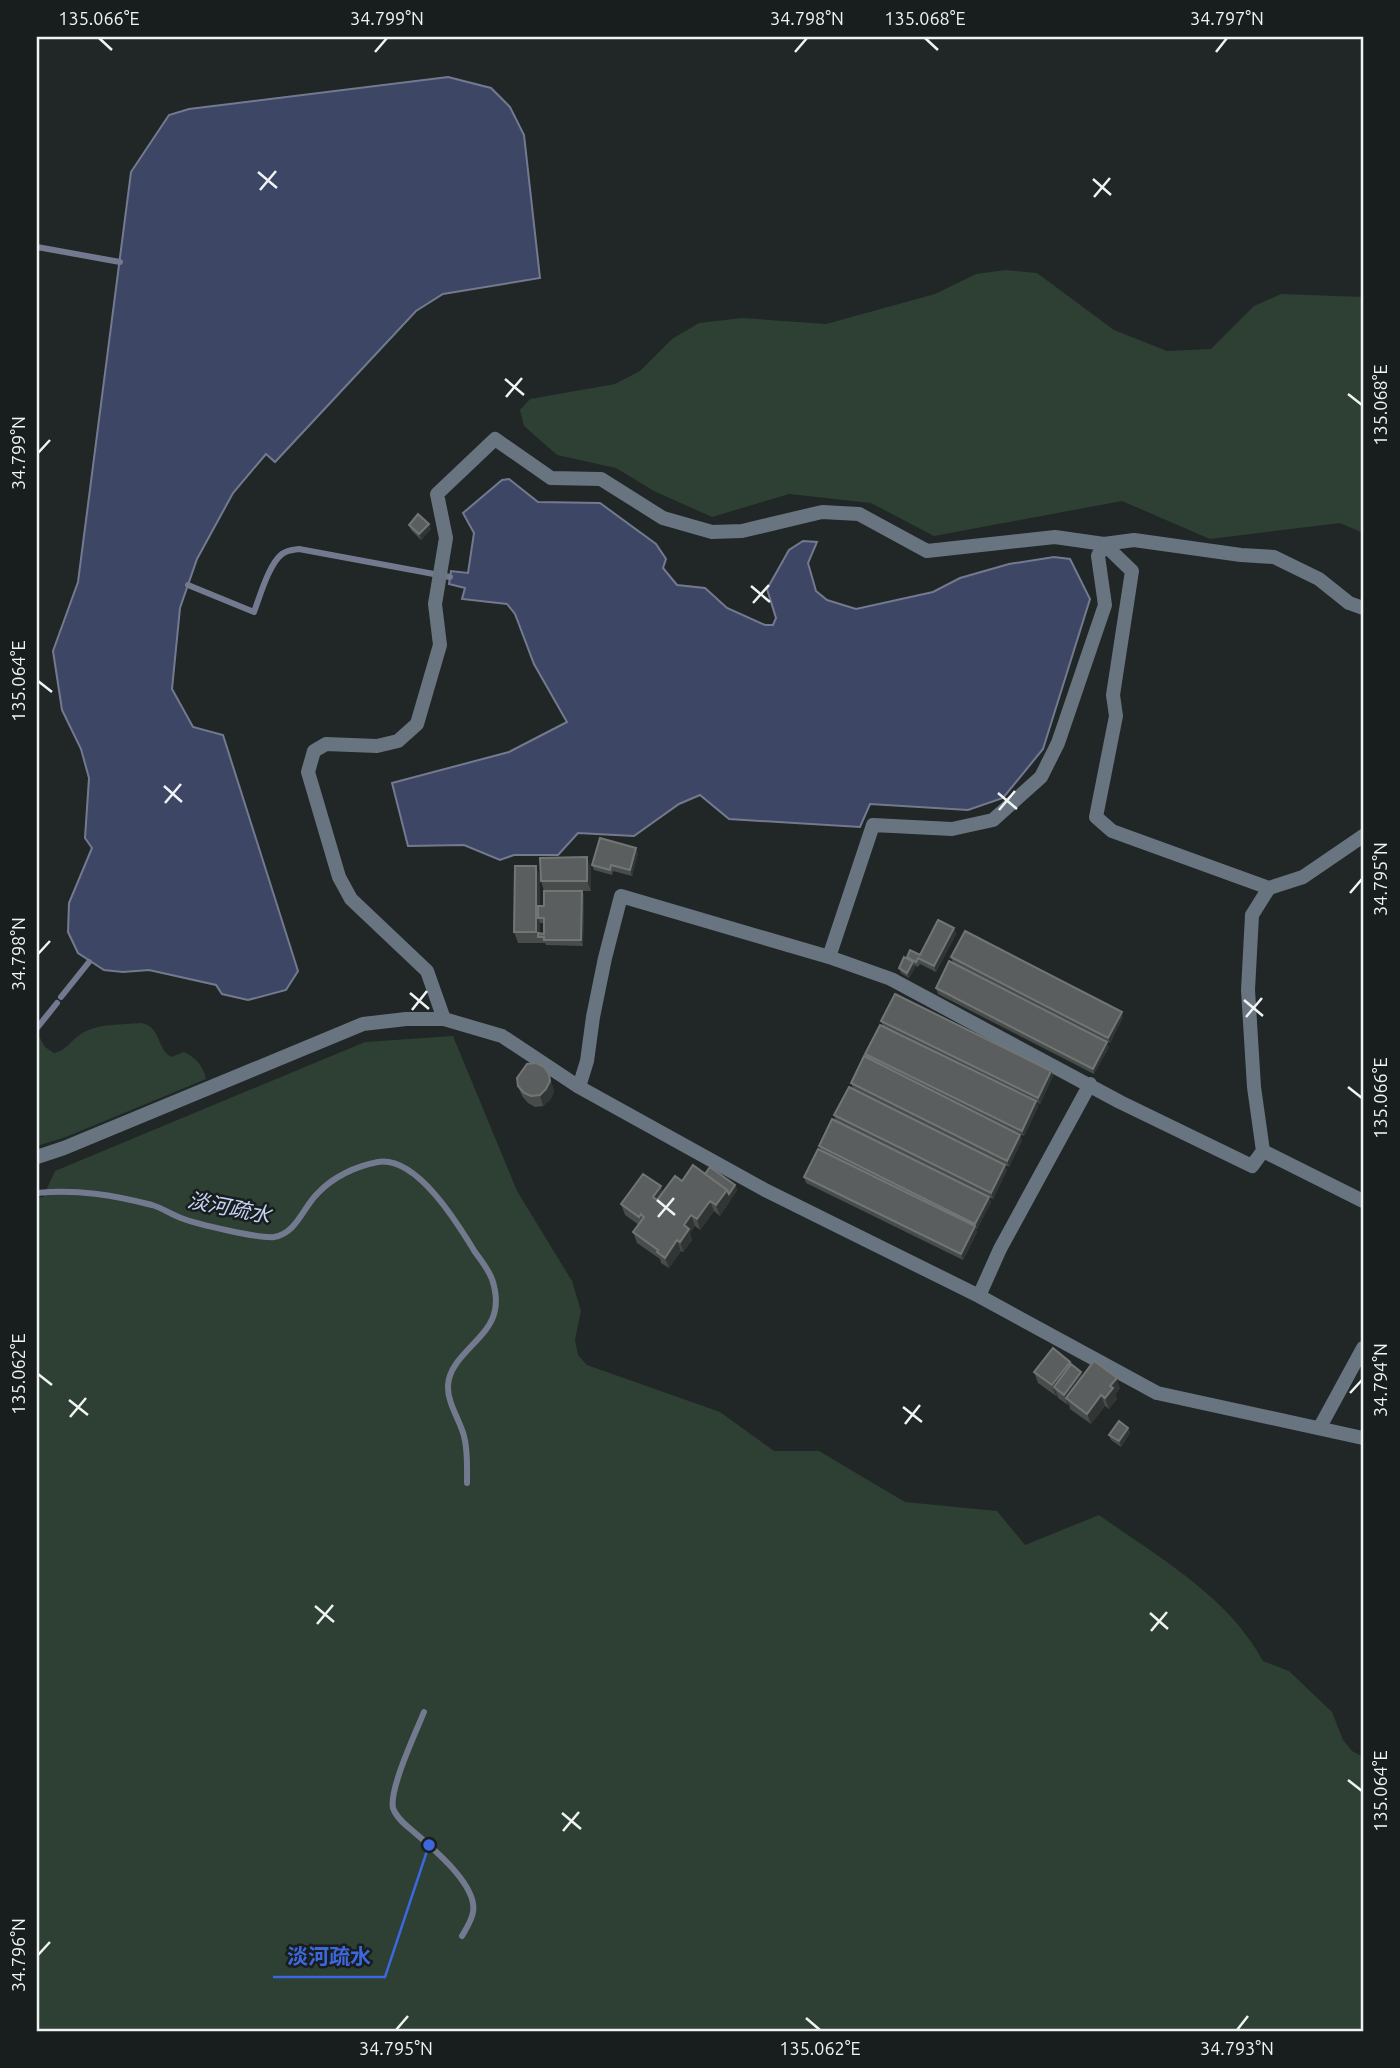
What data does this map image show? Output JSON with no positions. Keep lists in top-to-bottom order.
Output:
{
  "water": ["淡河疏水"],
  "places": ["淡河疏水"],
  "coordinates": [
    "135.066°E",
    "34.799°N",
    "34.798°N",
    "135.068°E",
    "34.797°N",
    "135.064°E",
    "34.795°N",
    "135.062°E",
    "34.794°N",
    "34.796°N",
    "34.793°N"
  ]
}
